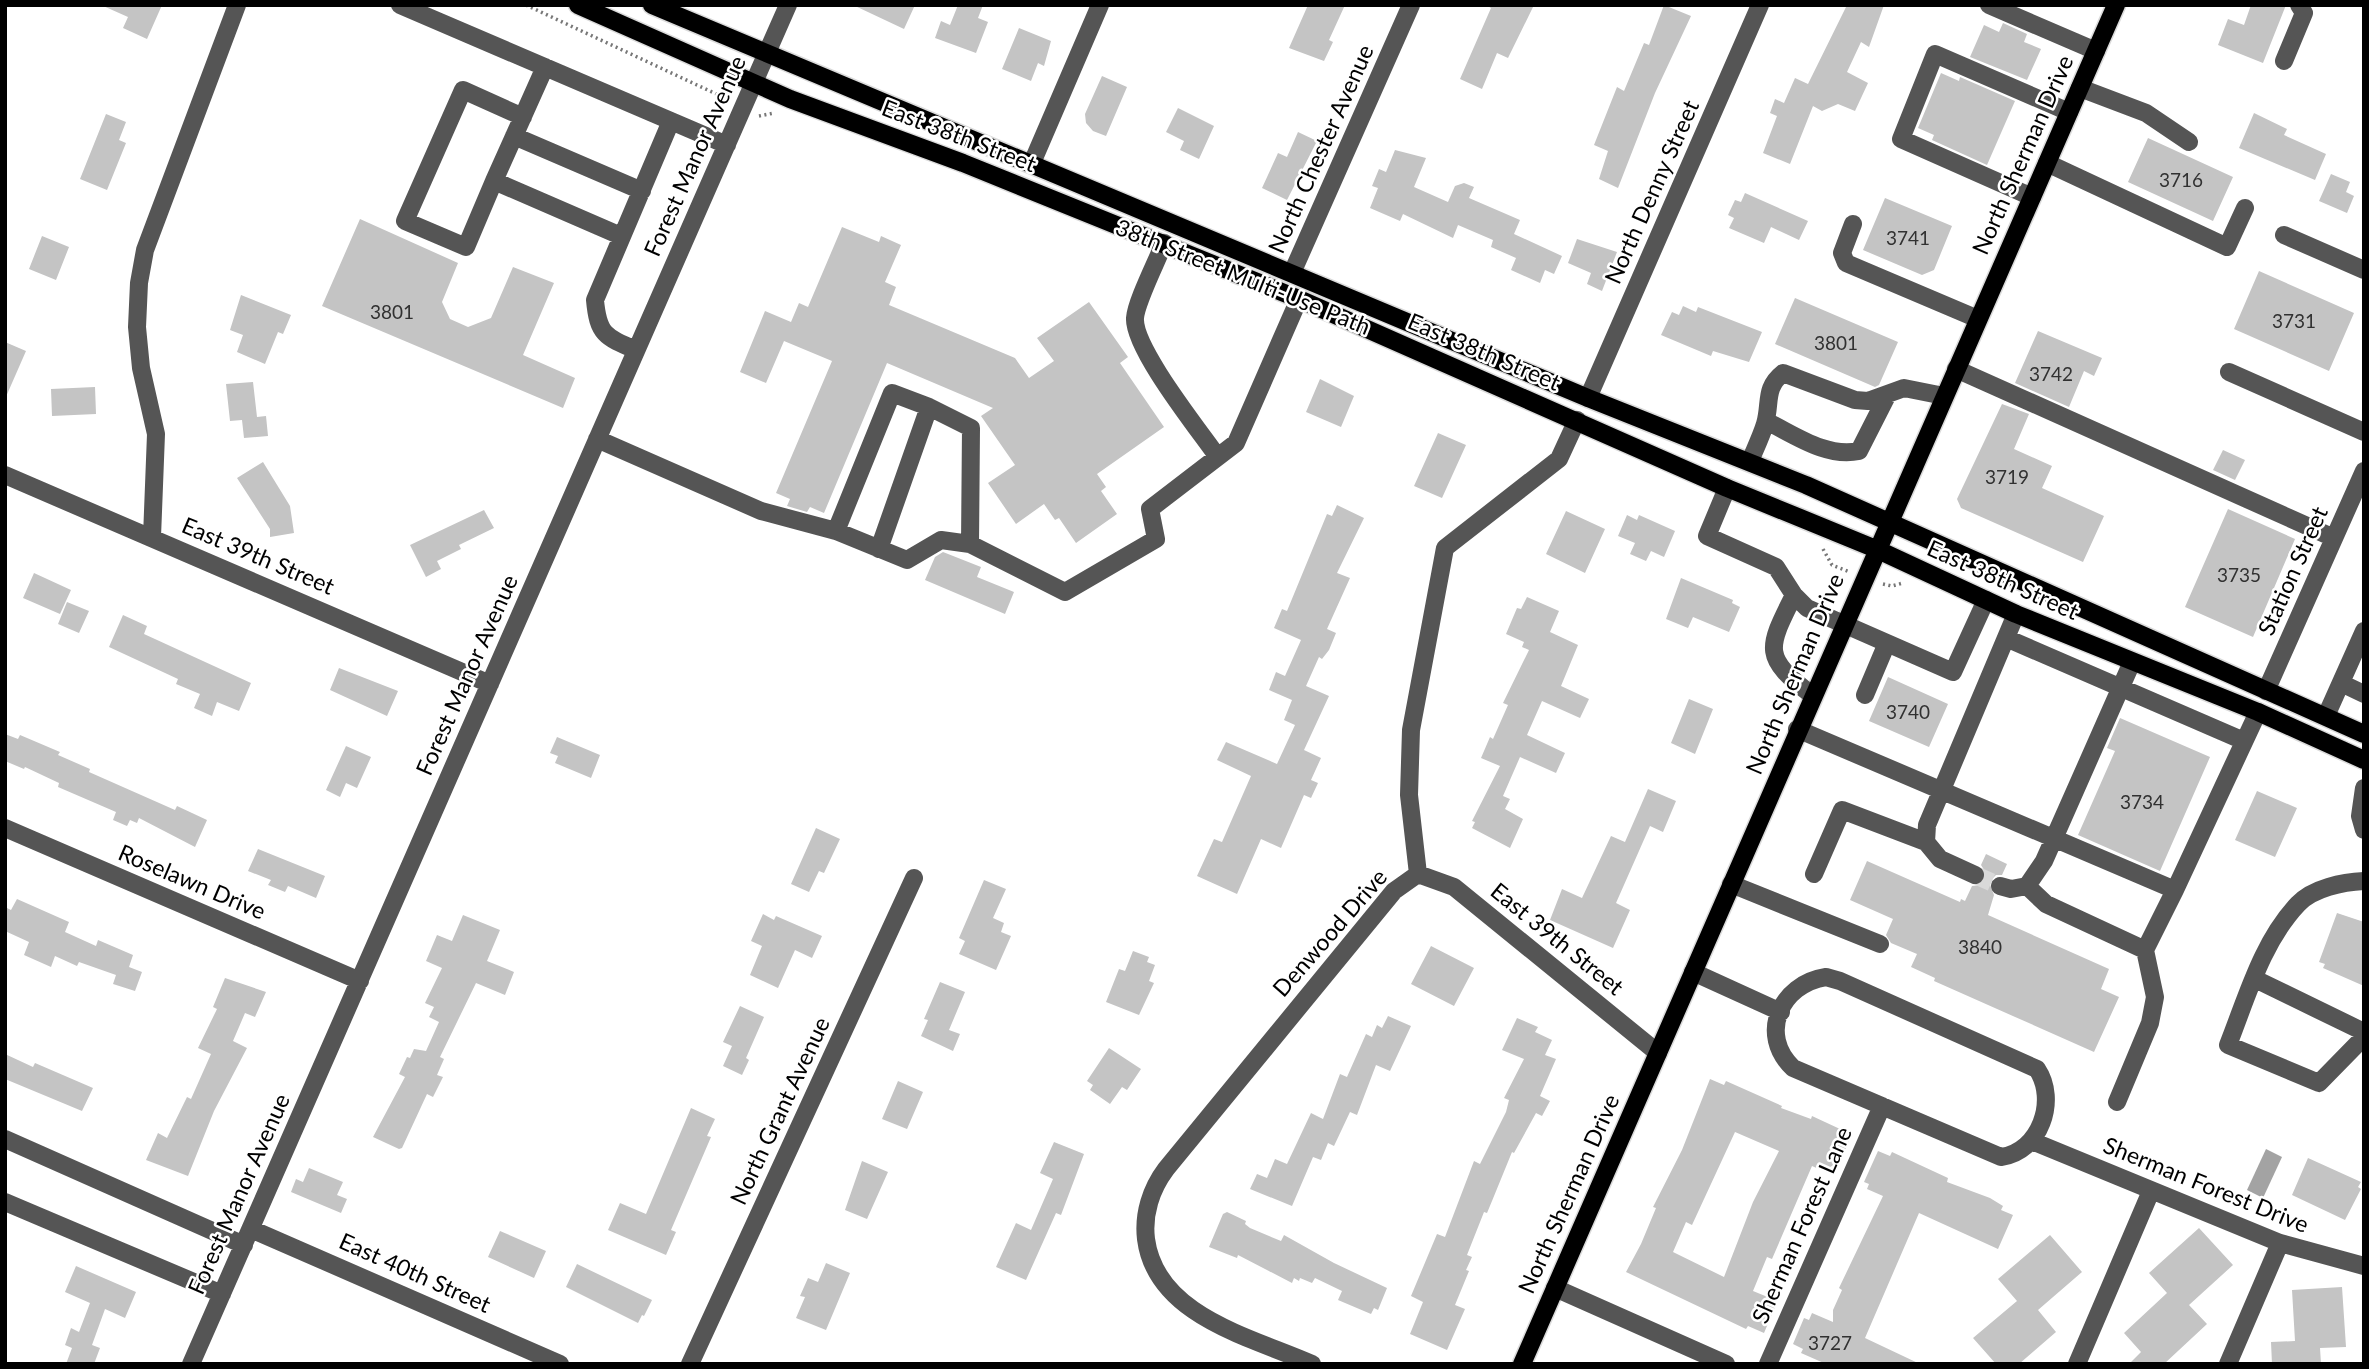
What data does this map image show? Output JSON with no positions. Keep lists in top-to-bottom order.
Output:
{
  "streets": {
    "main road": ["East 38th Street", "North Sherman Drive"],
    "street": [
      "North Chester Avenue",
      "Forest Manor Avenue",
      "North Denny Street",
      "East 39th Street",
      "Station Street",
      "Roselawn Drive",
      "Denwood Drive",
      "North Grant Avenue",
      "Sherman Forest Drive",
      "Sherman Forest Lane",
      "East 40th Street"
    ]
  },
  "crossings": [
    ["East 38th Street", "North Chester Avenue"],
    ["East 38th Street", "North Sherman Drive"],
    ["East 38th Street", "Forest Manor Avenue"],
    ["East 38th Street", "North Denny Street"],
    ["East 38th Street", "Station Street"],
    ["East 38th Street", "Denwood Drive"],
    ["North Sherman Drive", "East 39th Street"],
    ["Forest Manor Avenue", "East 39th Street"],
    ["Forest Manor Avenue", "Roselawn Drive"],
    ["Forest Manor Avenue", "East 40th Street"],
    ["East 39th Street", "Denwood Drive"]
  ],
  "house_numbers": [
    "3716",
    "3741",
    "3801",
    "3731",
    "3801",
    "3742",
    "3719",
    "3735",
    "3740",
    "3734",
    "3840",
    "3727"
  ]
}
